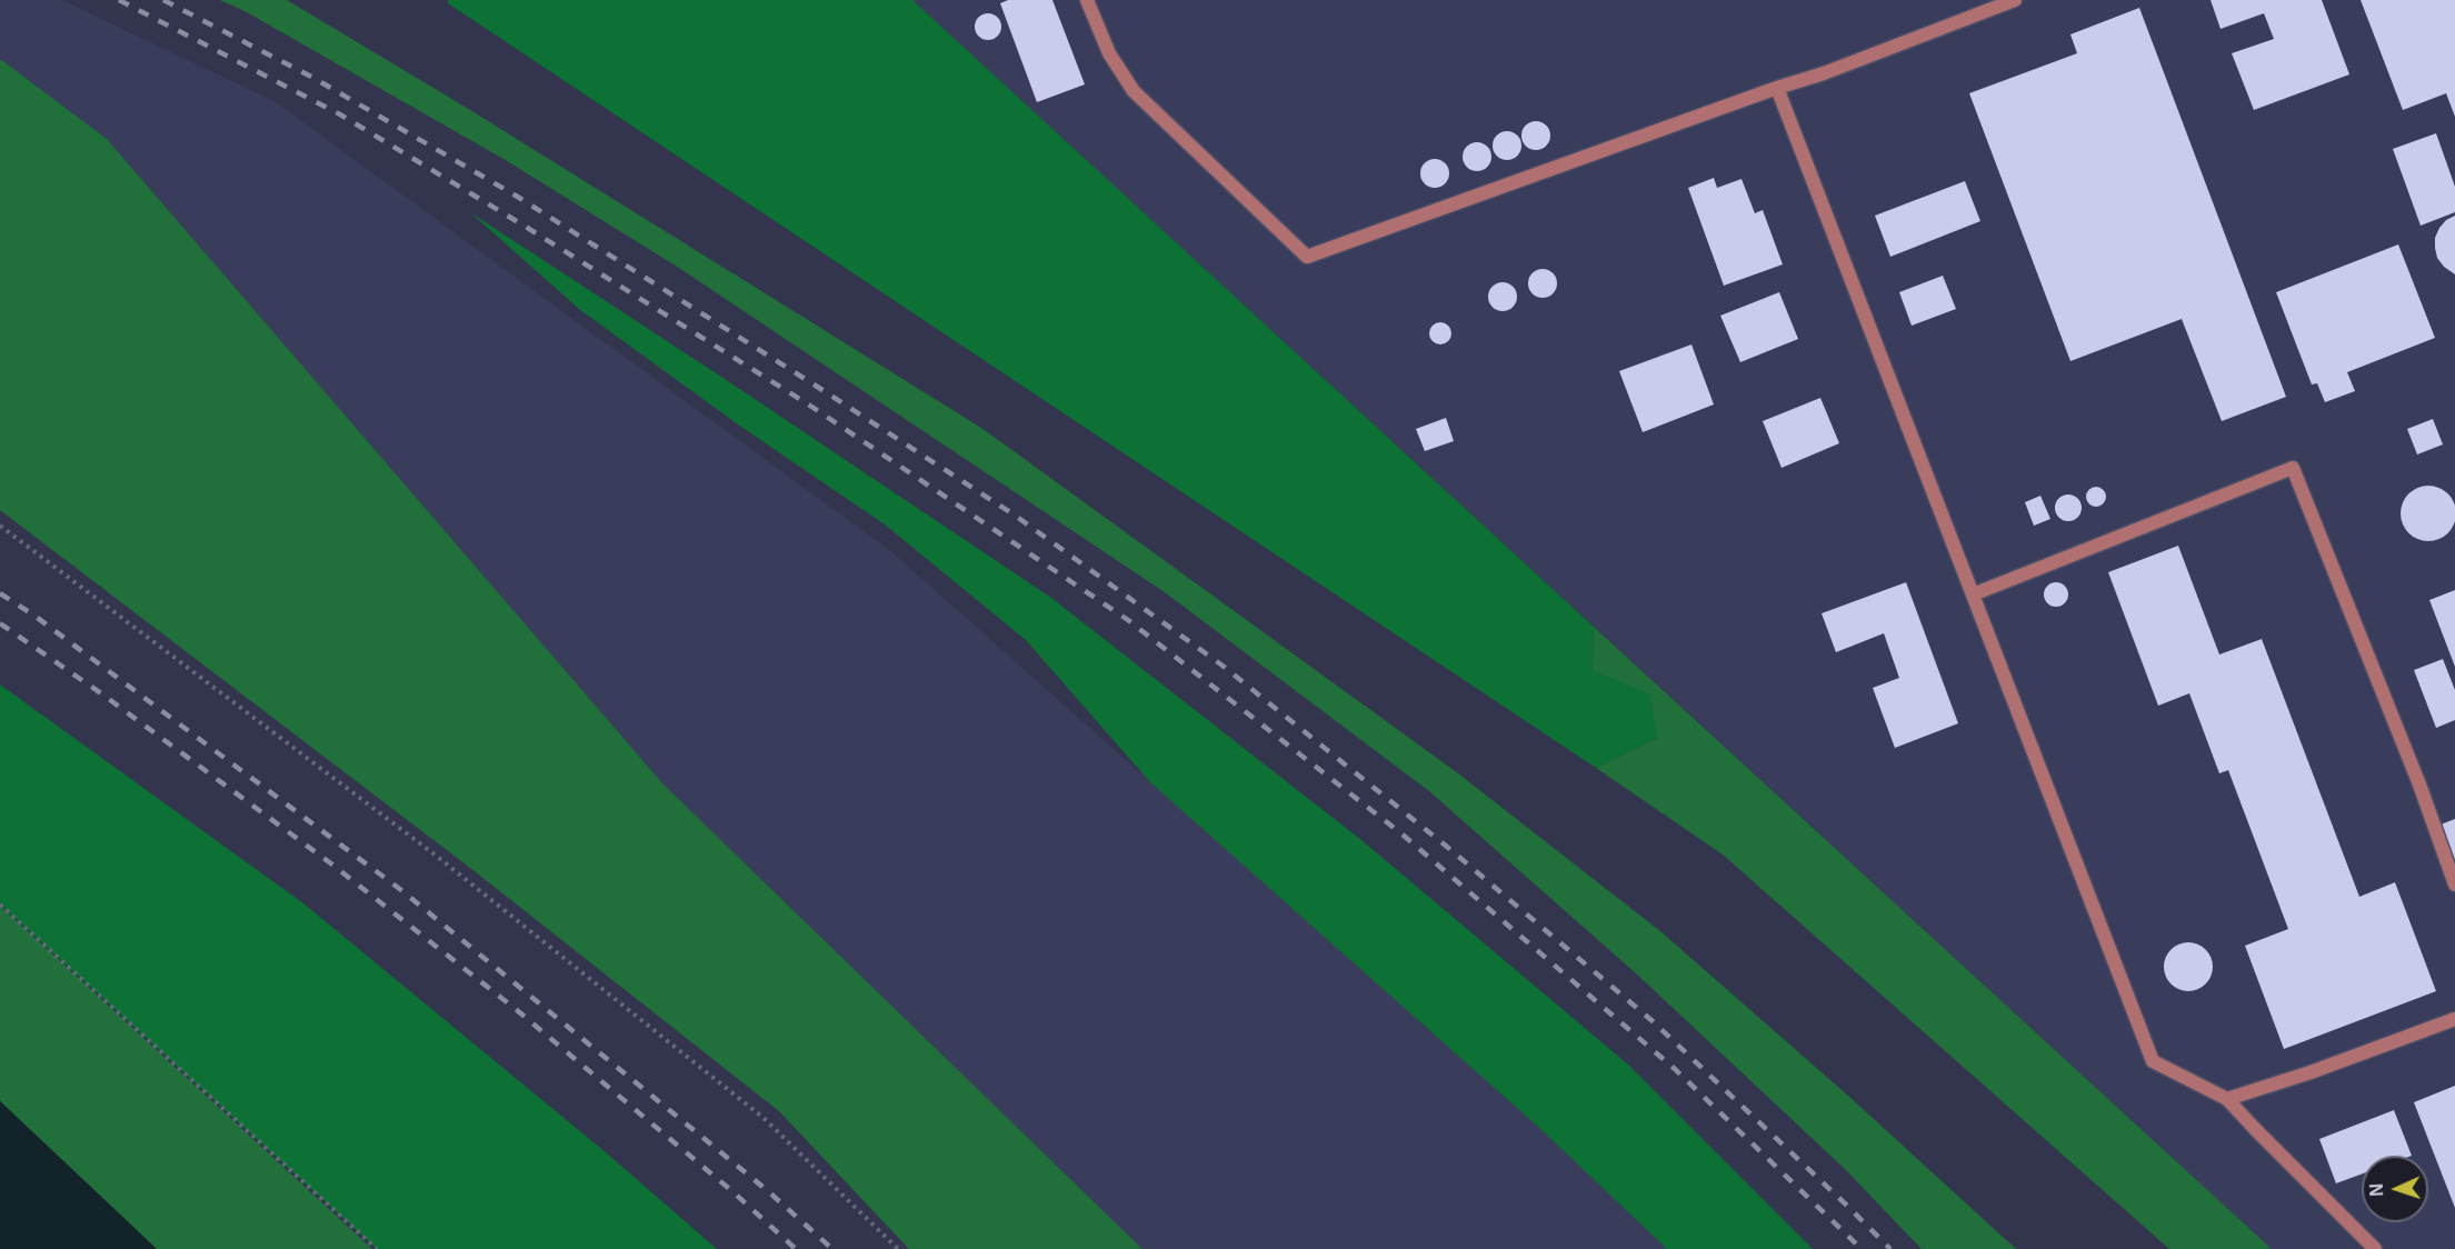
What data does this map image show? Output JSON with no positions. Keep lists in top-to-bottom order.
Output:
{
  "north": "left"
}
